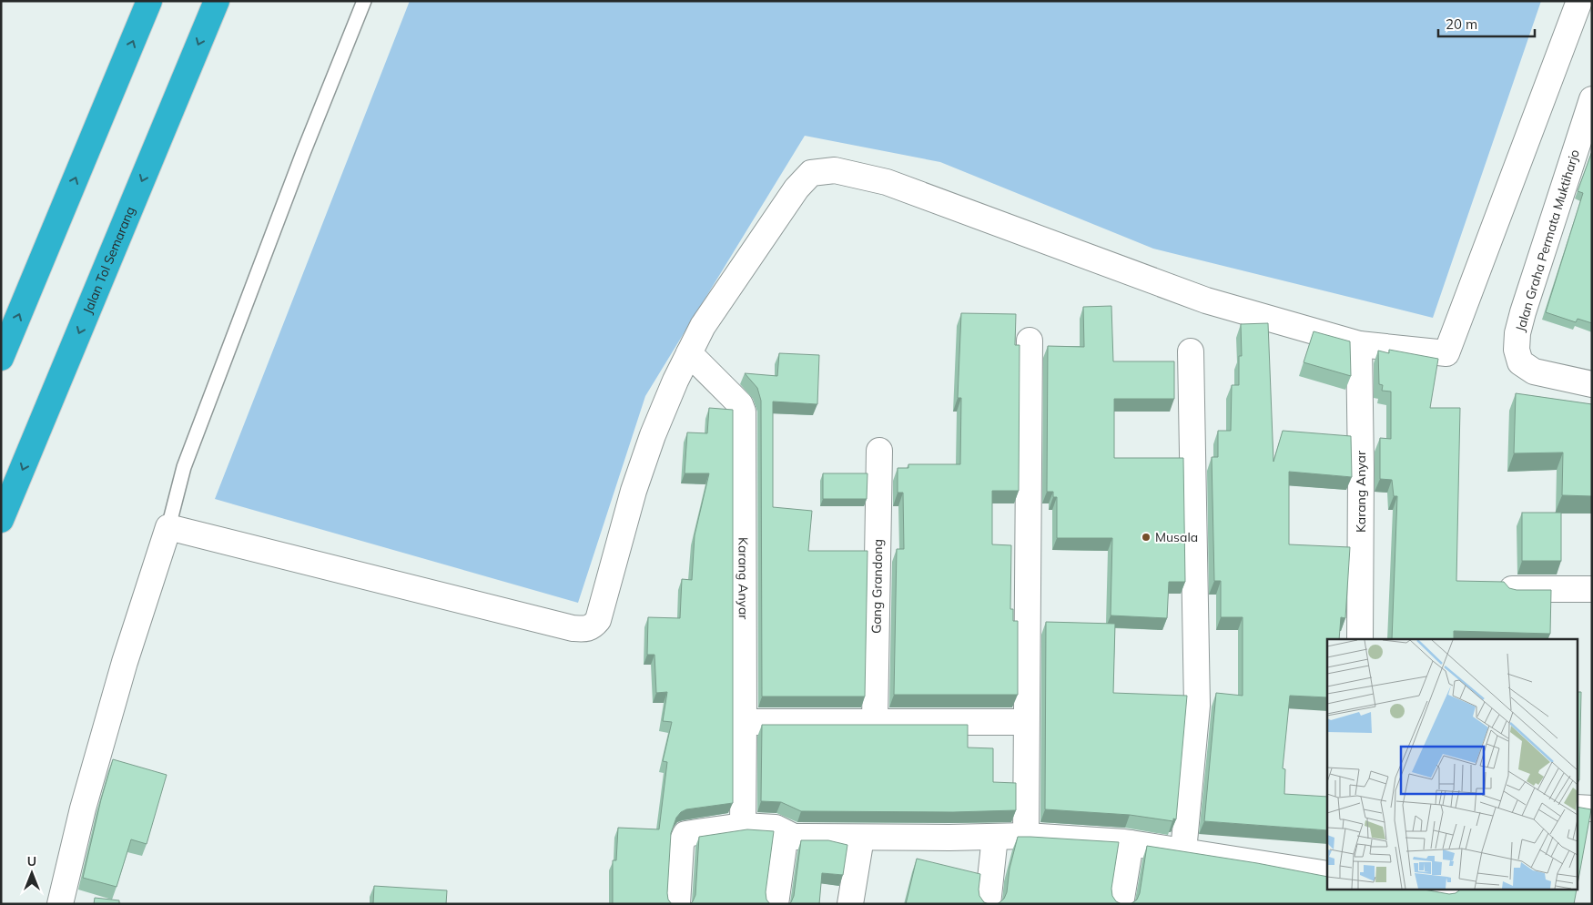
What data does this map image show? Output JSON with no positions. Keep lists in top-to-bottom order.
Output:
{
  "streets": {
    "highway": ["Jalan Tol Semarang"],
    "street": ["Jalan Graha Permata Muktiharjo", "Karang Anyar", "Gang Grandong"]
  },
  "places": ["Musala"],
  "scale_bar": "20 m",
  "north": "top"
}
